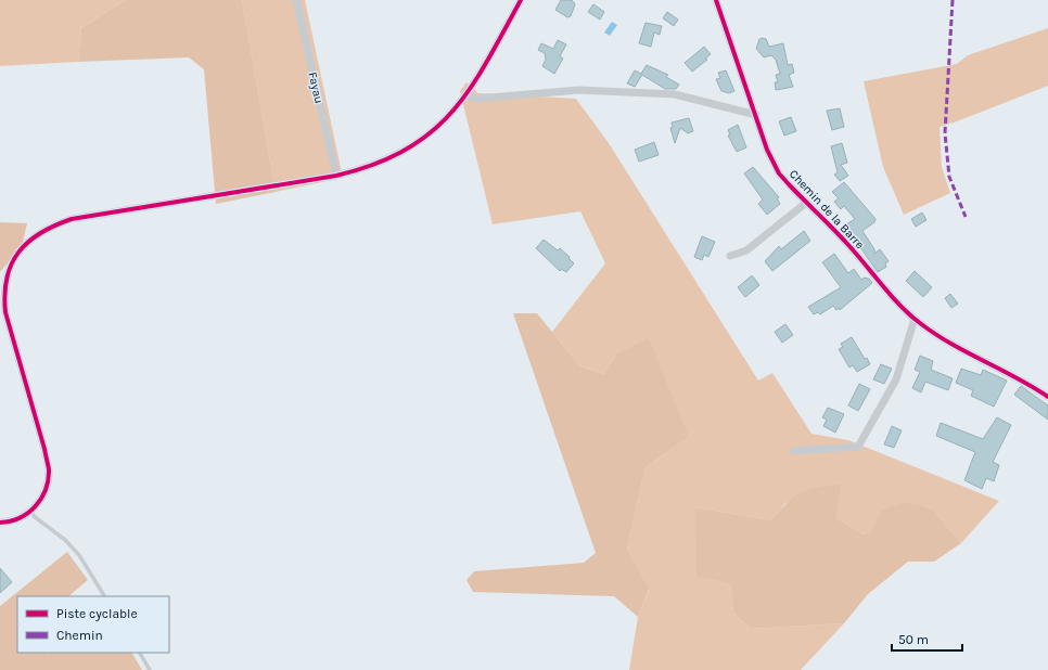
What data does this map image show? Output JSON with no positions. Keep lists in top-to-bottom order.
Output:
{
  "streets": {
    "street": ["Fayau", "Chemin de la Barre"]
  },
  "legend": ["Piste cyclable", "Chemin"],
  "scale_bar": "50 m"
}
